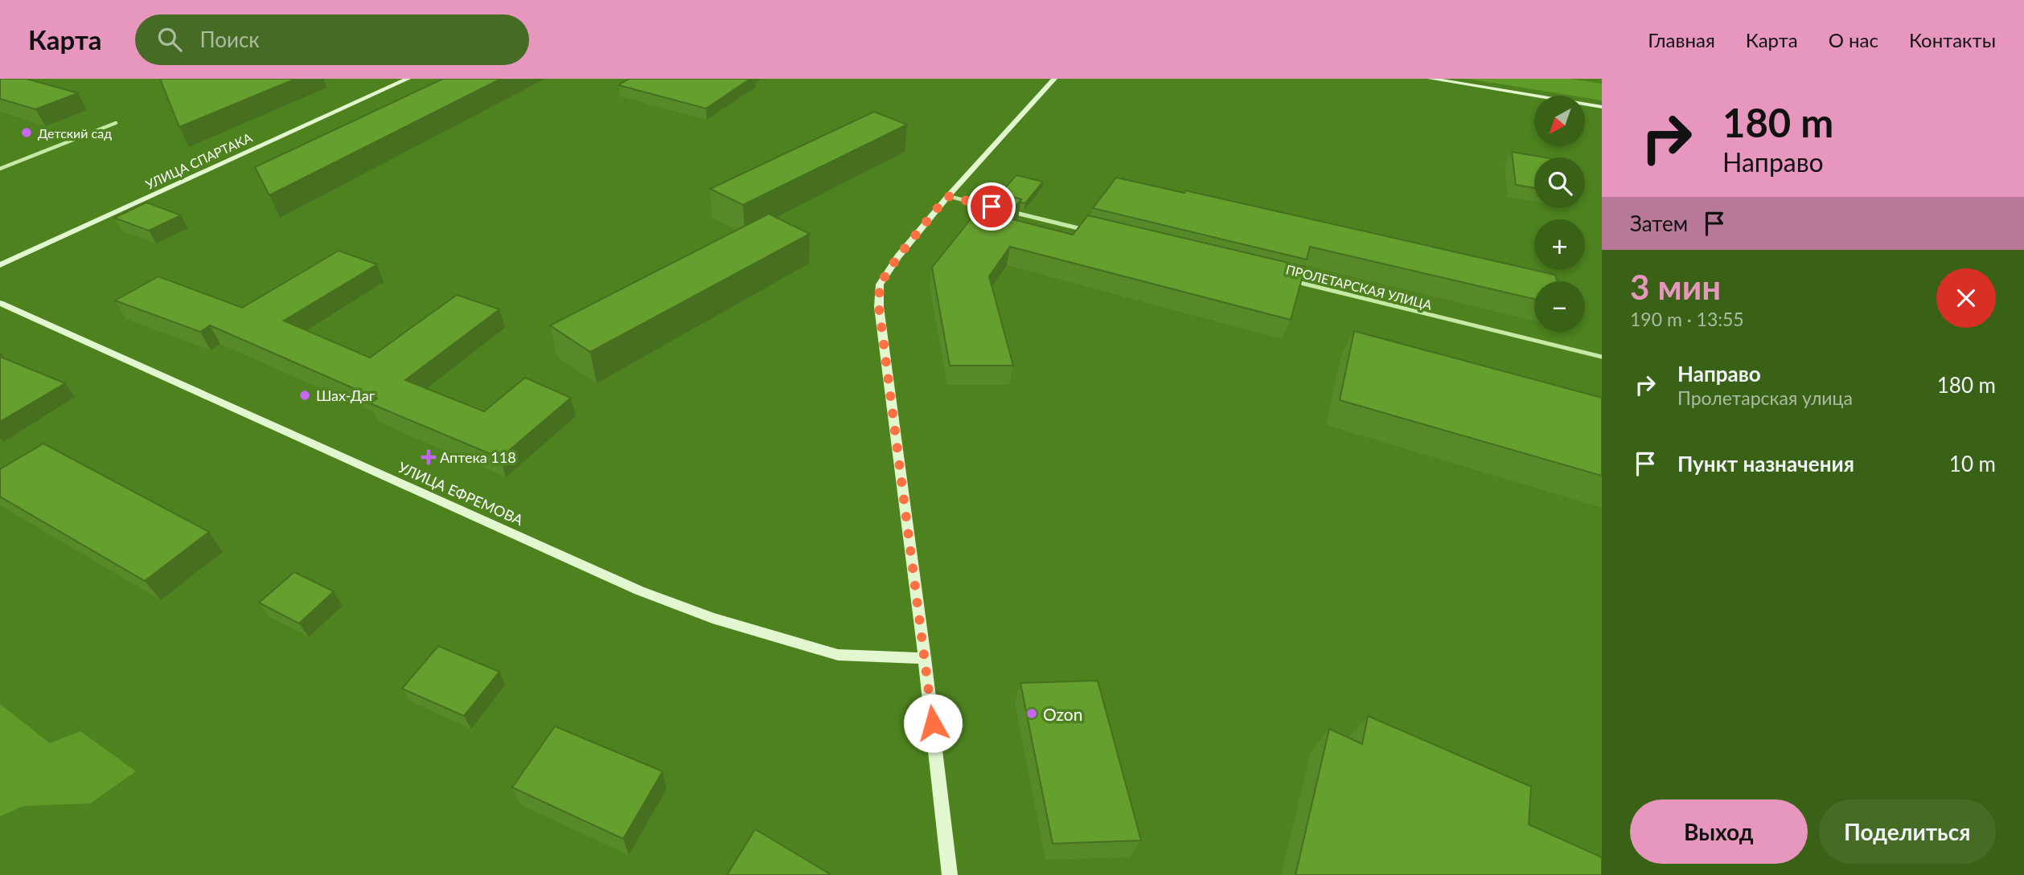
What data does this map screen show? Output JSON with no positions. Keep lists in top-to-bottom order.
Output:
{
  "streets": {
    "street": ["УЛИЦА СПАРТАКА", "ПРОЛЕТАРСКАЯ УЛИЦА", "УЛИЦА ЕФРЕМОВА"]
  },
  "places": {
    "other": ["Детский сад", "Шах-Даг", "Ozon"],
    "health": ["Аптека 118"]
  },
  "north": "bottom left",
  "page": {
    "header": "Карта",
    "search": "Поиск",
    "nav": [
      "Главная",
      "Карта",
      "О нас",
      "Контакты"
    ],
    "turn": ["180 m", "Направо"],
    "map_buttons": ["+", "−"],
    "then": "Затем",
    "heading": ["3 мин", "190 m · 13:55"],
    "list": [
      {
        "name": "Направо",
        "note": "Пролетарская улица",
        "value": "180 m"
      },
      {
        "name": "Пункт назначения",
        "value": "10 m"
      }
    ],
    "buttons": ["Выход", "Поделиться"]
  }
}
